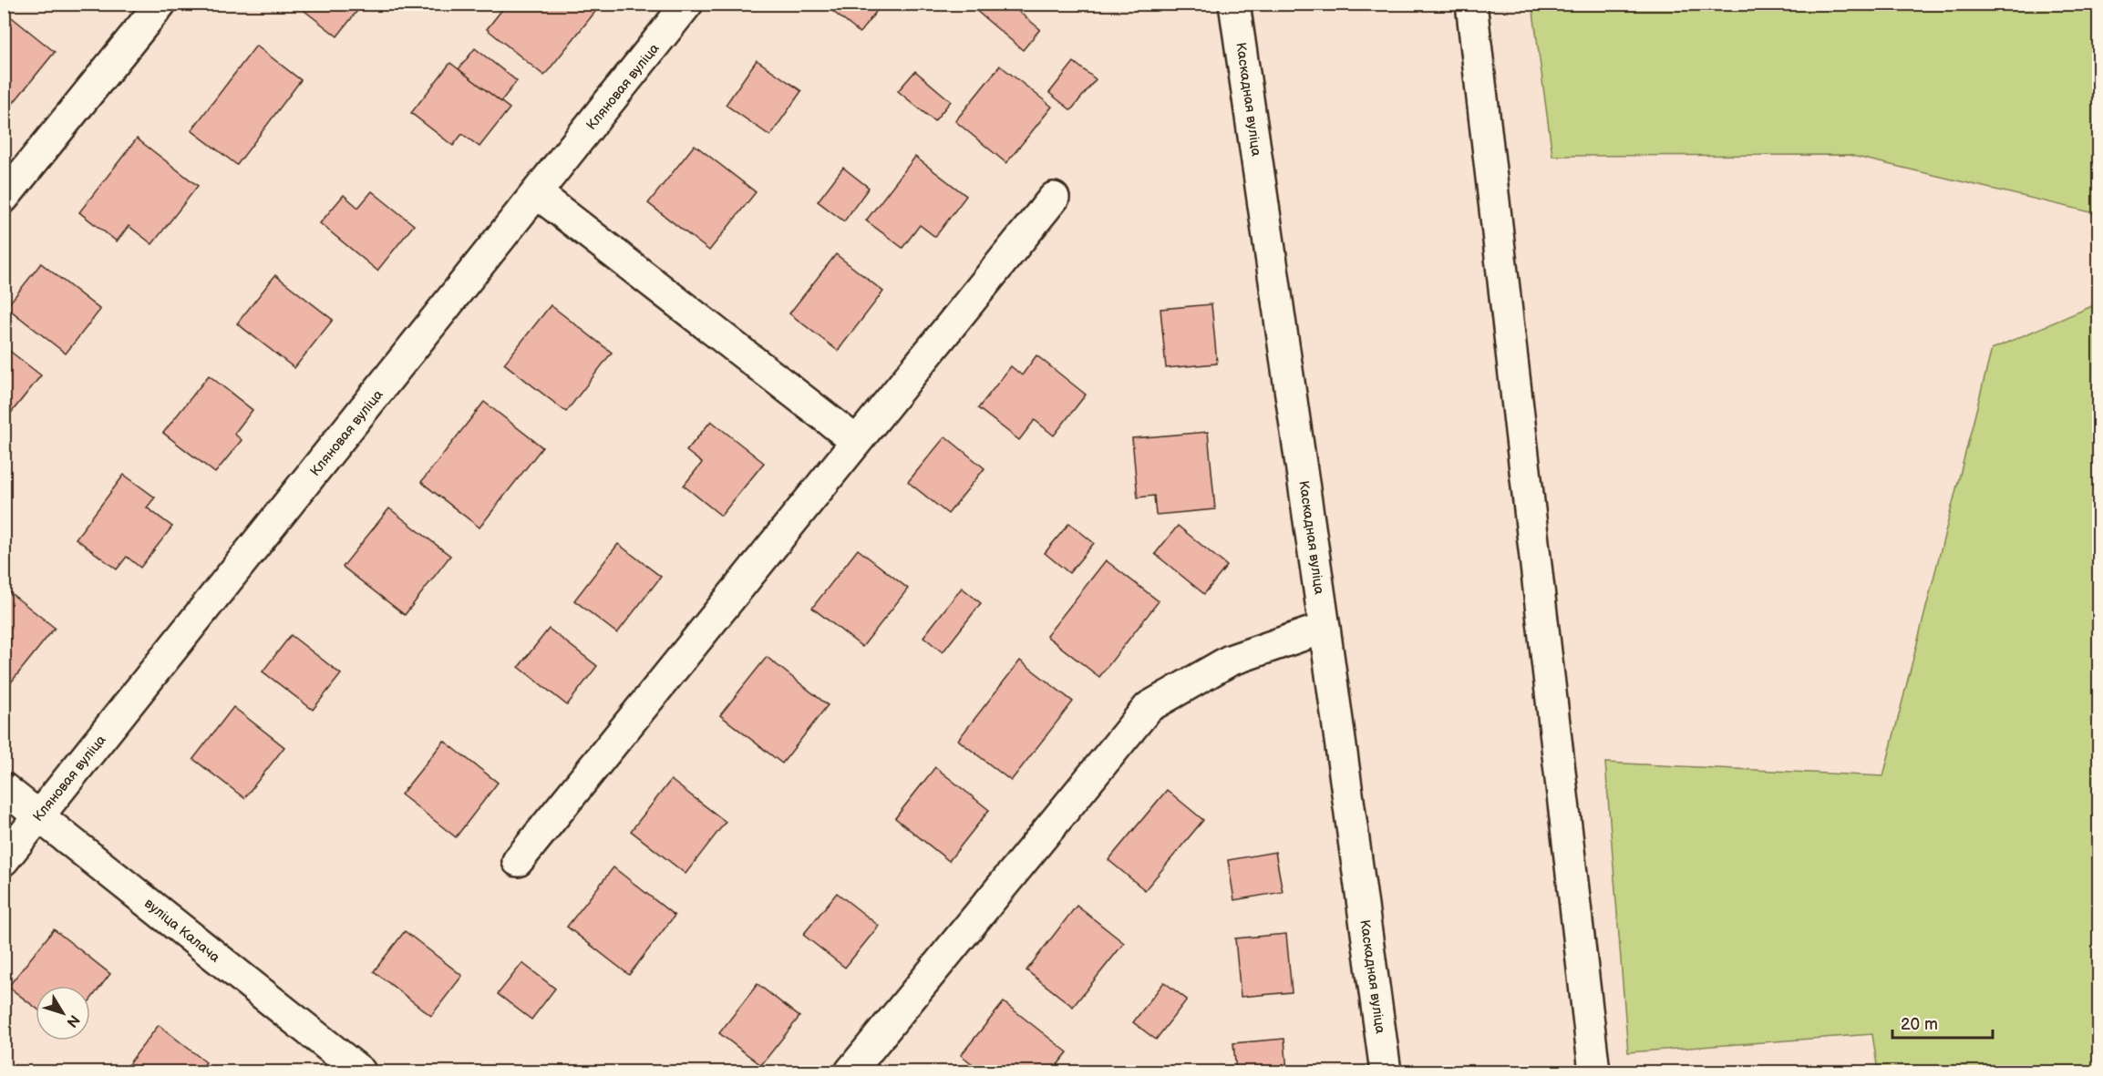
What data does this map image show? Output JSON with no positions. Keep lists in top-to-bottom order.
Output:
{
  "streets": {
    "street": ["Кляновая вуліца", "Каскадная вуліца", "вуліца Калача"]
  },
  "crossings": [
    ["Кляновая вуліца", "вуліца Калача"]
  ],
  "scale_bar": "20 m",
  "north": "bottom right"
}
